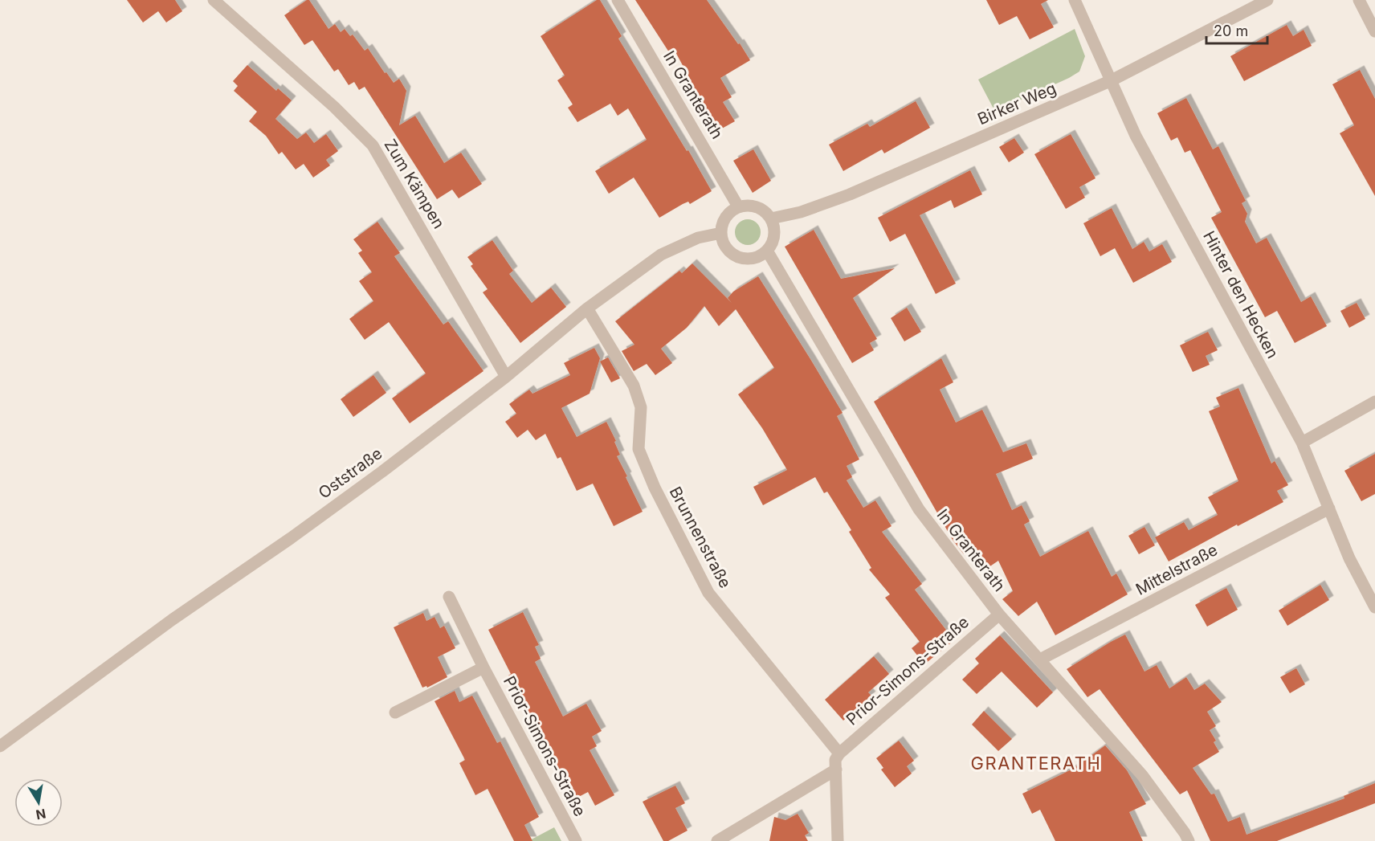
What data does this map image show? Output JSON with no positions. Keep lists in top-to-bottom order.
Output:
{
  "streets": {
    "street": [
      "In Granterath",
      "Birker Weg",
      "Zum Kämpen",
      "Hinter den Hecken",
      "Oststraße",
      "Brunnenstraße",
      "Mittelstraße",
      "Prior-Simons-Straße"
    ]
  },
  "crossings": [
    ["In Granterath", "Birker Weg"],
    ["In Granterath", "Oststraße"],
    ["In Granterath", "Mittelstraße"],
    ["In Granterath", "Prior-Simons-Straße"],
    ["Birker Weg", "Hinter den Hecken"],
    ["Birker Weg", "Oststraße"],
    ["Zum Kämpen", "Oststraße"],
    ["Hinter den Hecken", "Mittelstraße"],
    ["Oststraße", "Brunnenstraße"],
    ["Brunnenstraße", "Prior-Simons-Straße"]
  ],
  "districts": ["GRANTERATH"],
  "scale_bar": "20 m",
  "north": "bottom"
}
